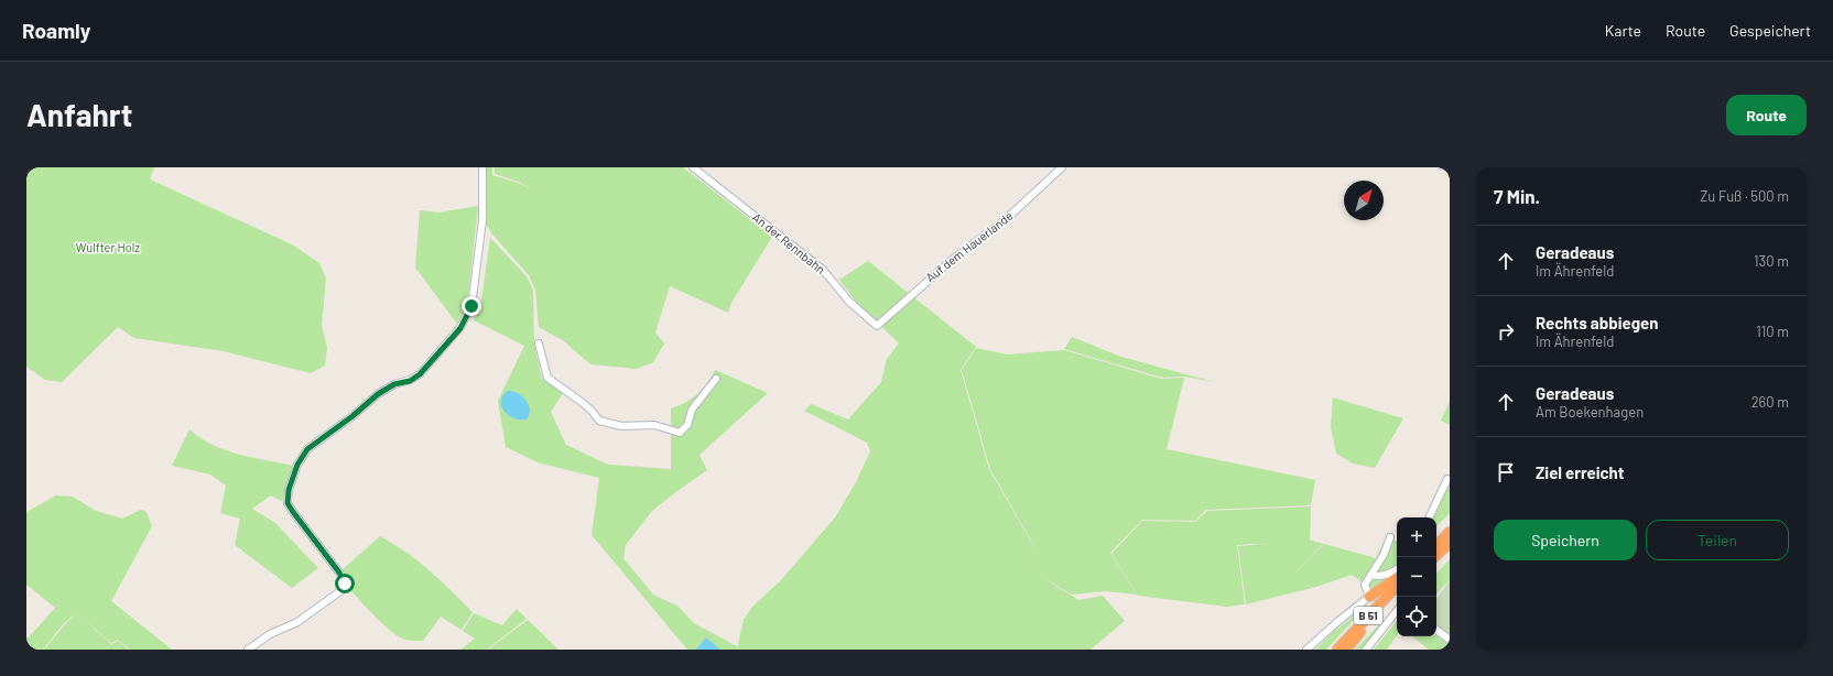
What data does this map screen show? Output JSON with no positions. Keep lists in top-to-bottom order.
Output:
{
  "streets": {
    "highway": ["B 51"],
    "street": ["An der Rennbahn", "Auf dem Hauerlande"]
  },
  "crossings": [
    ["An der Rennbahn", "Auf dem Hauerlande"]
  ],
  "parks": ["Wulfter Holz"],
  "north": "top right",
  "page": {
    "header": "Roamly",
    "nav": ["Karte", "Route", "Gespeichert"],
    "buttons": [
      "Route",
      ["Speichern", "Teilen"]
    ],
    "title": "Anfahrt",
    "heading": ["7 Min.", "Zu Fuß · 500 m"],
    "list": [
      ["Geradeaus", "Im Ährenfeld", "130 m"],
      ["Rechts abbiegen", "Im Ährenfeld", "110 m"],
      ["Geradeaus", "Am Boekenhagen", "260 m"],
      "Ziel erreicht"
    ],
    "map_buttons": ["+", "−"]
  }
}
